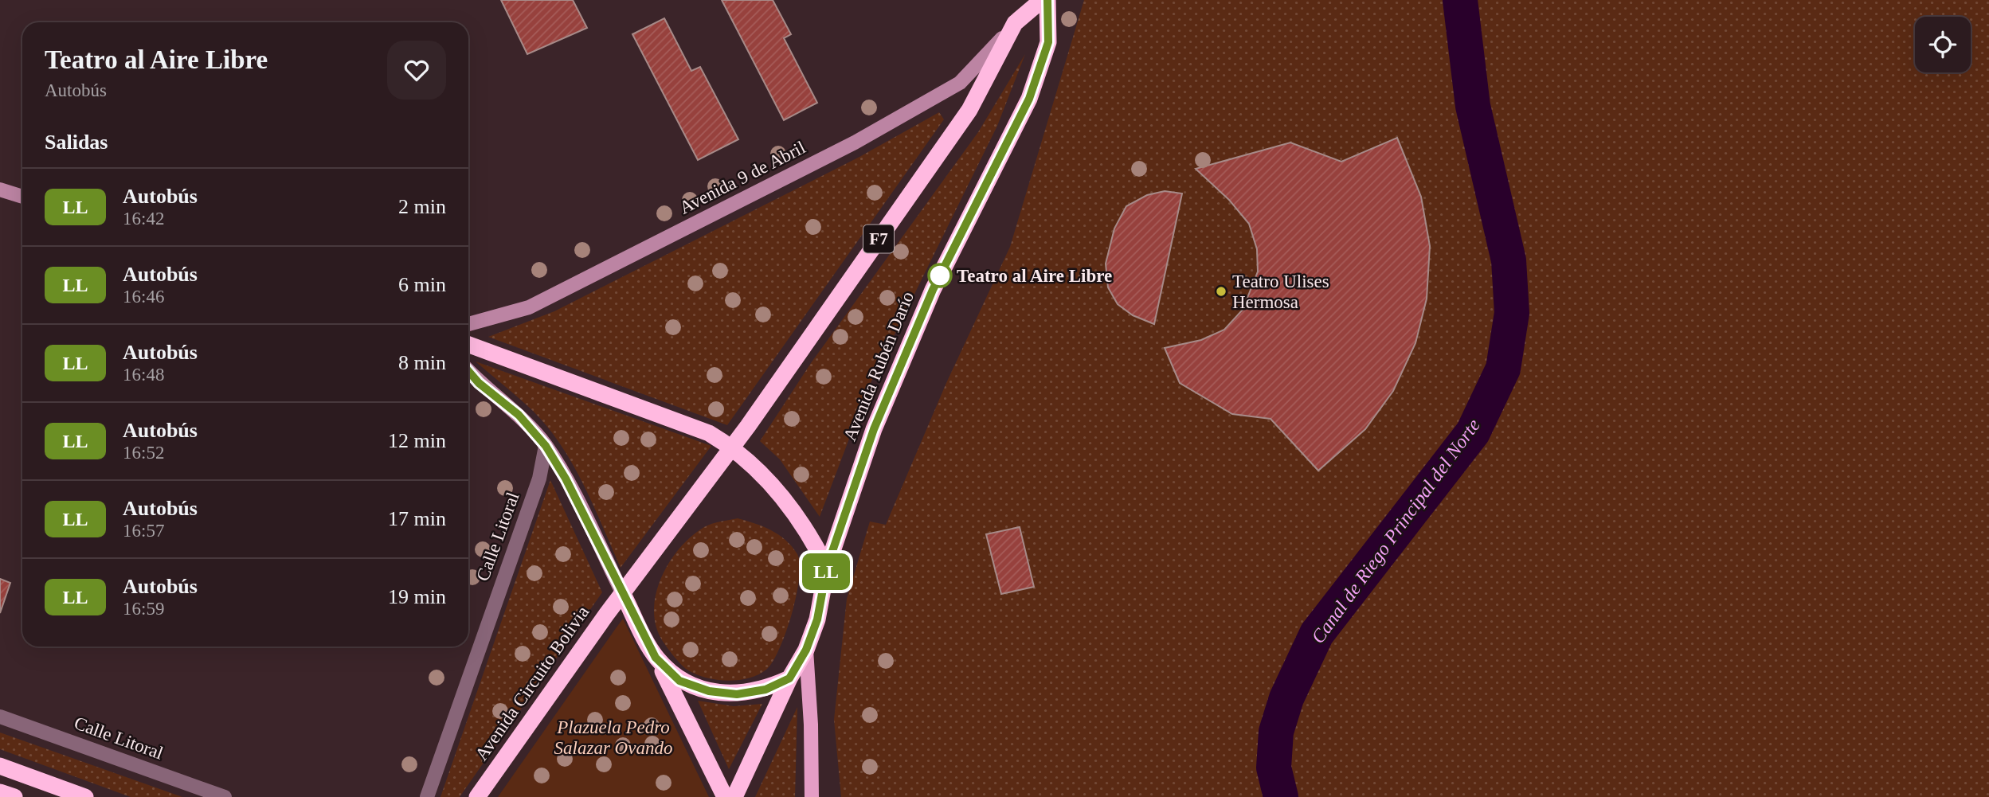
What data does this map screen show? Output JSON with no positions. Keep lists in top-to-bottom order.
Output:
{
  "streets": {
    "highway": ["F7", "Avenida Rubén Darío", "Avenida Circuito Bolivia"],
    "main road": ["Avenida 9 de Abril"],
    "street": ["Calle Litoral"]
  },
  "crossings": [
    ["Avenida 9 de Abril", "F7"],
    ["F7", "Avenida Circuito Bolivia"]
  ],
  "water": ["Canal de Riego Principal del Norte"],
  "parks": ["Plazuela Pedro Salazar Ovando"],
  "places": ["Teatro al Aire Libre", "Teatro Ulises Hermosa"],
  "lines": ["bus line LL"],
  "page": {
    "on_map": "LL",
    "heading": [
      ["Teatro al Aire Libre", "Autobús"],
      "Salidas"
    ],
    "list": [
      {
        "mark": "LL",
        "name": "Autobús",
        "note": "16:42",
        "value": "2 min"
      },
      {
        "mark": "LL",
        "name": "Autobús",
        "note": "16:46",
        "value": "6 min"
      },
      {
        "mark": "LL",
        "name": "Autobús",
        "note": "16:48",
        "value": "8 min"
      },
      {
        "mark": "LL",
        "name": "Autobús",
        "note": "16:52",
        "value": "12 min"
      },
      {
        "mark": "LL",
        "name": "Autobús",
        "note": "16:57",
        "value": "17 min"
      },
      {
        "mark": "LL",
        "name": "Autobús",
        "note": "16:59",
        "value": "19 min"
      }
    ]
  }
}
